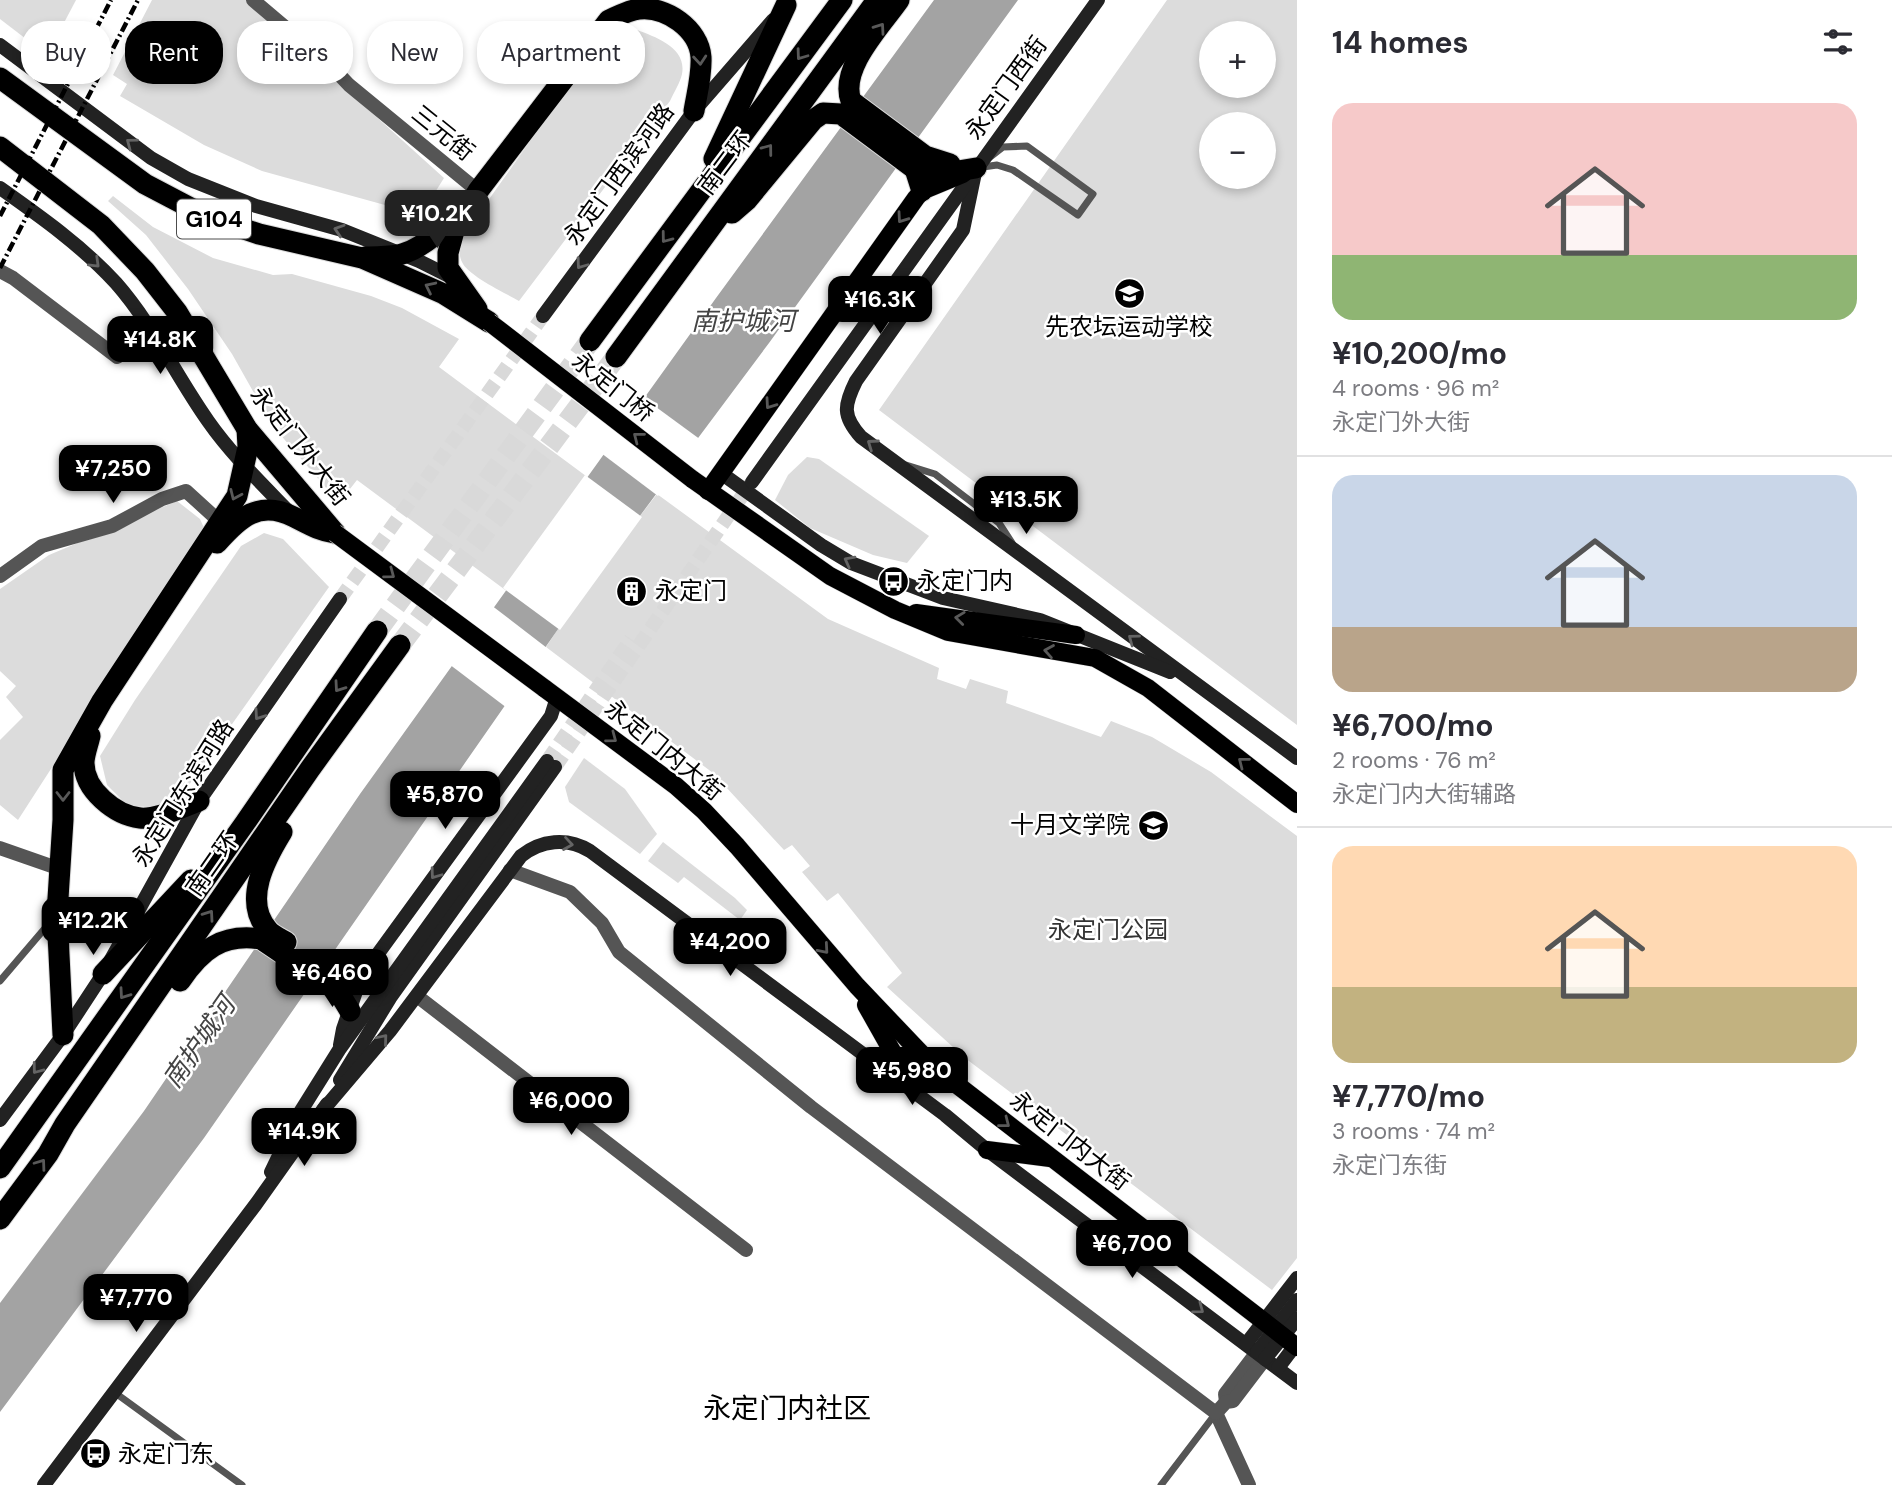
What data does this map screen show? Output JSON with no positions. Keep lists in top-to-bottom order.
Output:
{
  "streets": {
    "highway": ["南二环", "G104", "永定门外大街"],
    "main road": ["永定门桥", "永定门内大街"],
    "street": [
      "永定门西街",
      "三元街",
      "永定门西滨河路",
      "永定门东滨河路"
    ]
  },
  "crossings": [
    ["G104", "永定门桥"]
  ],
  "one_way": [
    "永定门西滨河路",
    "永定门桥",
    "永定门内大街",
    "永定门东滨河路"
  ],
  "districts": ["永定门内社区"],
  "water": ["南护城河"],
  "parks": ["永定门公园"],
  "places": {
    "school or university": ["先农坛运动学校", "十月文学院"],
    "bus stop": ["永定门内", "永定门东"],
    "building": ["永定门"]
  },
  "page": {
    "heading": "14 homes",
    "map_buttons": ["+", "−"],
    "chip": [
      "Buy",
      "Rent",
      "Filters",
      "New",
      "Apartment"
    ],
    "list": [
      {
        "name": "¥10,200/mo",
        "note": "4 rooms · 96 m² · 永定门外大街"
      },
      {
        "name": "¥6,700/mo",
        "note": "2 rooms · 76 m² · 永定门内大街辅路"
      },
      {
        "name": "¥7,770/mo",
        "note": "3 rooms · 74 m² · 永定门东街"
      }
    ],
    "price": [
      "¥10.2K",
      "¥16.3K",
      "¥14.8K",
      "¥7,250",
      "¥13.5K",
      "¥5,870",
      "¥12.2K",
      "¥4,200",
      "¥6,460",
      "¥5,980",
      "¥6,000",
      "¥14.9K",
      "¥6,700",
      "¥7,770"
    ]
  }
}
